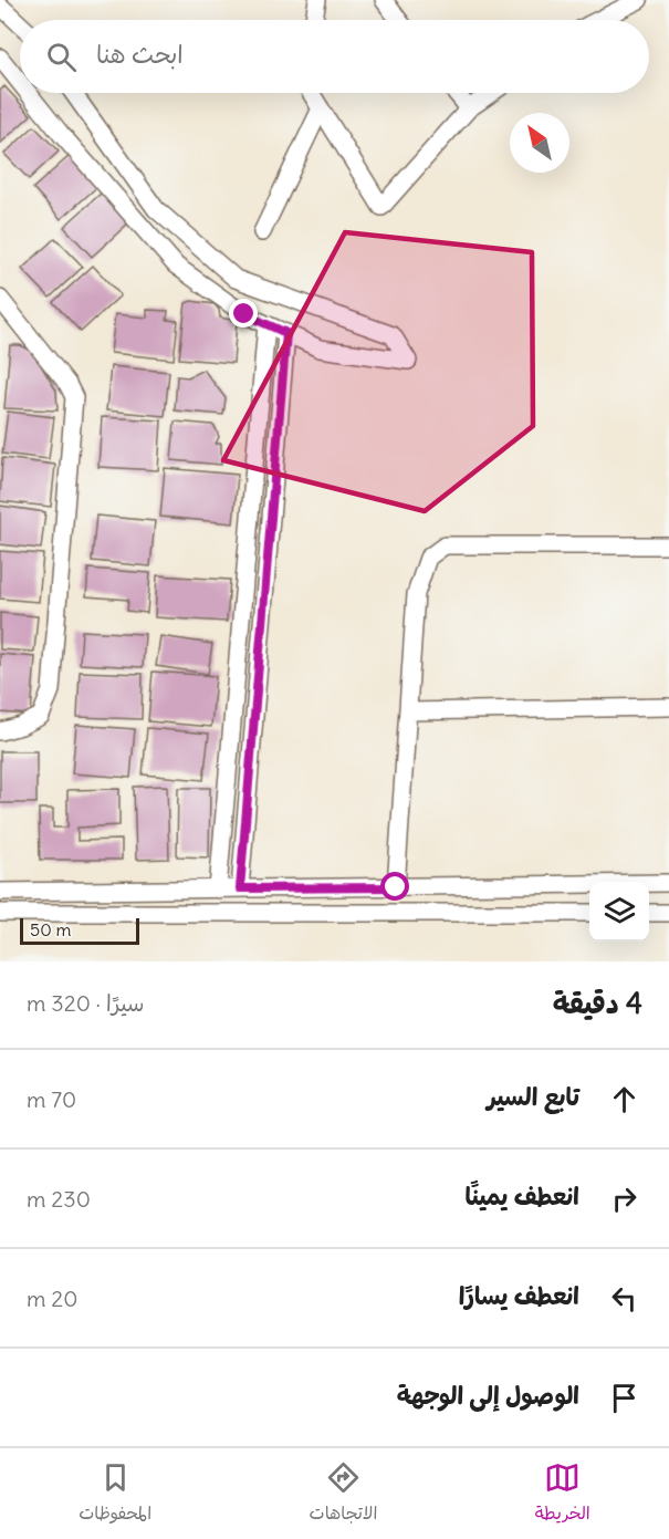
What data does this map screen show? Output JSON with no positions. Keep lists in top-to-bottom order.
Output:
{
  "scale_bar": "50 m",
  "north": "top left",
  "page": {
    "search": "ابحث هنا",
    "scale": "50 m",
    "heading": ["4 دقيقة", "سيرًا · 320 m"],
    "list": [
      ["تابع السير", "70 m"],
      ["انعطف يمينًا", "230 m"],
      ["انعطف يسارًا", "20 m"],
      "الوصول إلى الوجهة"
    ],
    "nav": ["الخريطة", "الاتجاهات", "المحفوظات"]
  }
}
